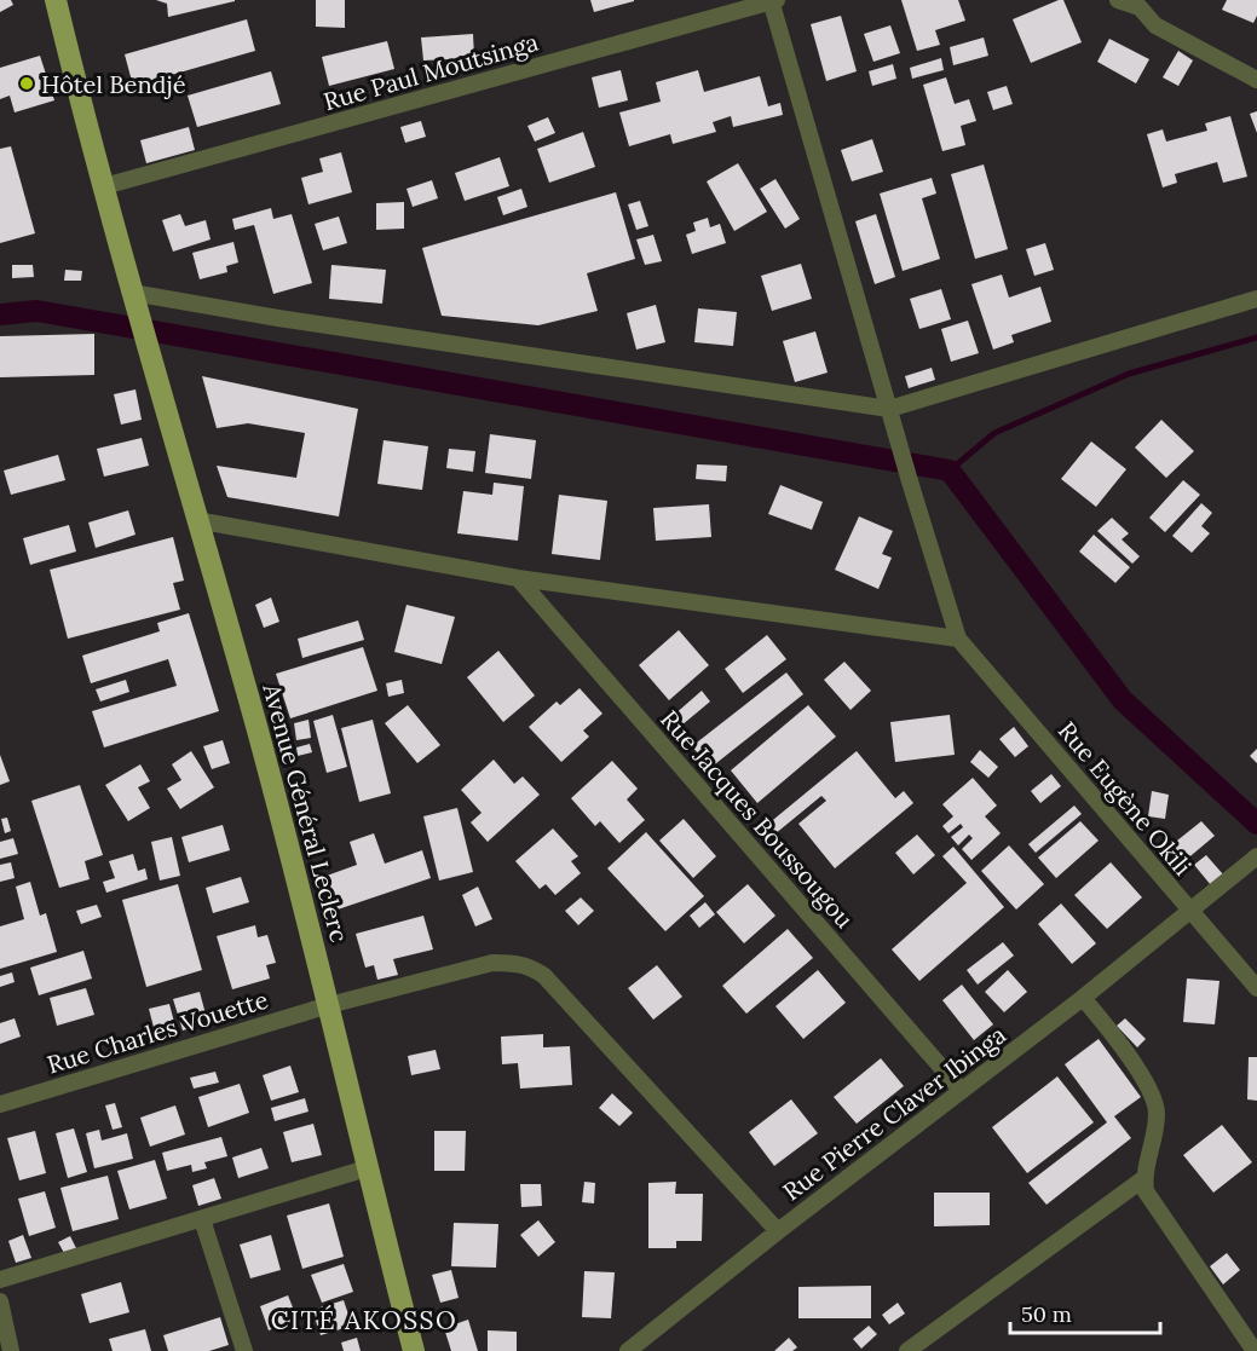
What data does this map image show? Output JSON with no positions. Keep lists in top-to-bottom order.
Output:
{
  "streets": {
    "main road": ["Avenue Général Leclerc"],
    "street": [
      "Rue Paul Moutsinga",
      "Rue Eugène Okili",
      "Rue Jacques Boussougou",
      "Rue Charles Vouette",
      "Rue Pierre Claver Ibinga"
    ]
  },
  "crossings": [
    ["Rue Paul Moutsinga", "Avenue Général Leclerc"],
    ["Rue Eugène Okili", "Rue Pierre Claver Ibinga"],
    ["Avenue Général Leclerc", "Rue Charles Vouette"],
    ["Rue Jacques Boussougou", "Rue Pierre Claver Ibinga"],
    ["Rue Charles Vouette", "Rue Pierre Claver Ibinga"]
  ],
  "districts": ["CITÉ AKOSSO"],
  "places": ["Hôtel Bendjé"],
  "scale_bar": "50 m"
}
